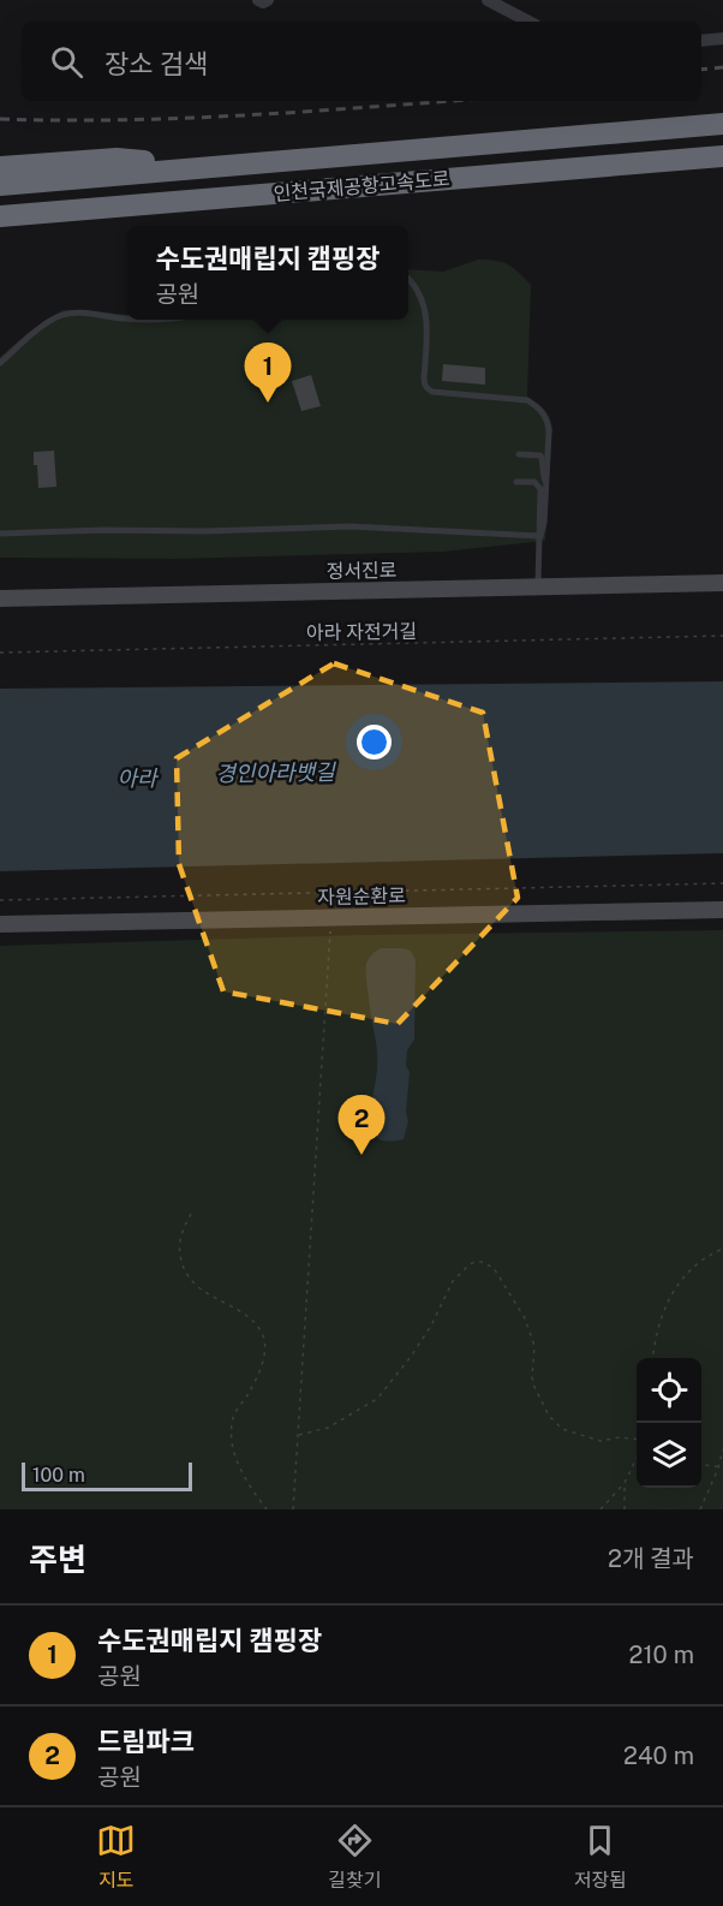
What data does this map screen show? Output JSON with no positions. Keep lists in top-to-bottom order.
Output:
{
  "streets": {
    "highway": ["인천국제공항고속도로"],
    "street": ["정서진로", "자원순환로"],
    "path": ["아라 자전거길"]
  },
  "water": ["경인아라뱃길", "아라"],
  "scale_bar": "100 m",
  "page": {
    "search": "장소 검색",
    "popup": ["수도권매립지 캠핑장", "공원"],
    "pins": ["1", "2"],
    "scale": "100 m",
    "heading": ["주변", "2개 결과"],
    "list": [
      {
        "mark": "1",
        "name": "수도권매립지 캠핑장",
        "note": "공원",
        "value": "210 m"
      },
      {
        "mark": "2",
        "name": "드림파크",
        "note": "공원",
        "value": "240 m"
      }
    ],
    "nav": ["지도", "길찾기", "저장됨"]
  }
}
